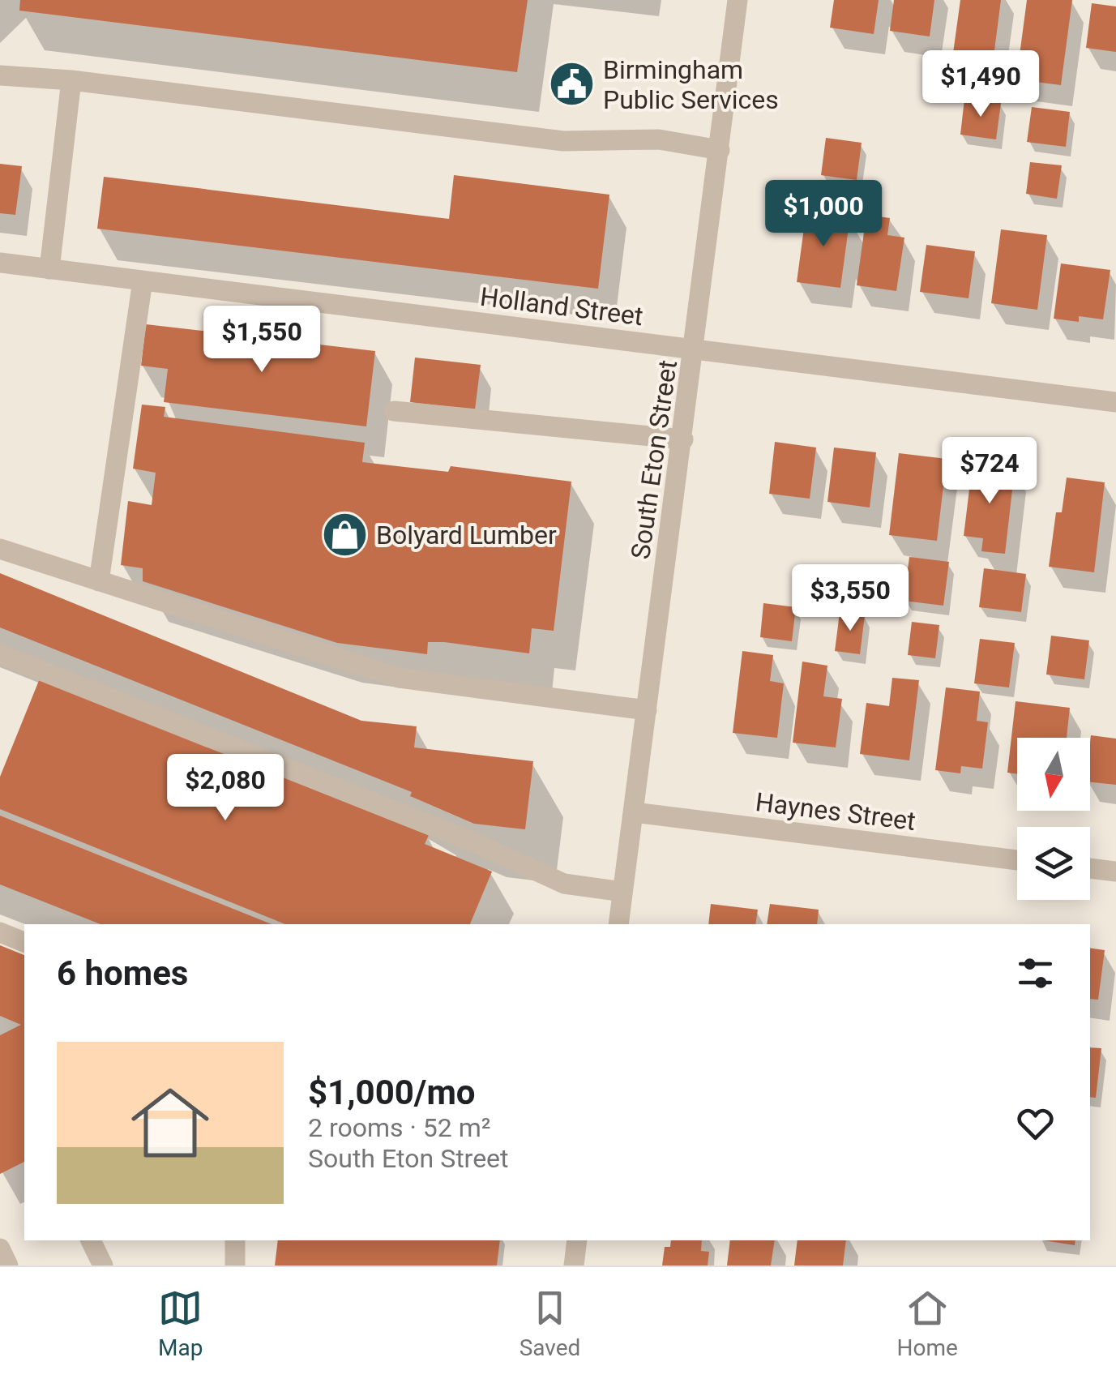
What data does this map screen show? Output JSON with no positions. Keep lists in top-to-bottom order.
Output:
{
  "streets": {
    "street": ["Holland Street", "South Eton Street", "Haynes Street"]
  },
  "crossings": [
    ["Holland Street", "South Eton Street"],
    ["South Eton Street", "Haynes Street"]
  ],
  "places": {
    "public building": ["Birmingham Public Services"],
    "shop": ["Bolyard Lumber"]
  },
  "north": "bottom",
  "page": {
    "price": [
      "$1,490",
      "$1,000",
      "$1,550",
      "$724",
      "$3,550",
      "$2,080"
    ],
    "heading": "6 homes",
    "list": [
      {
        "name": "$1,000/mo",
        "note": "2 rooms · 52 m² · South Eton Street"
      }
    ],
    "tabs": ["Map", "Saved", "Home"]
  }
}
